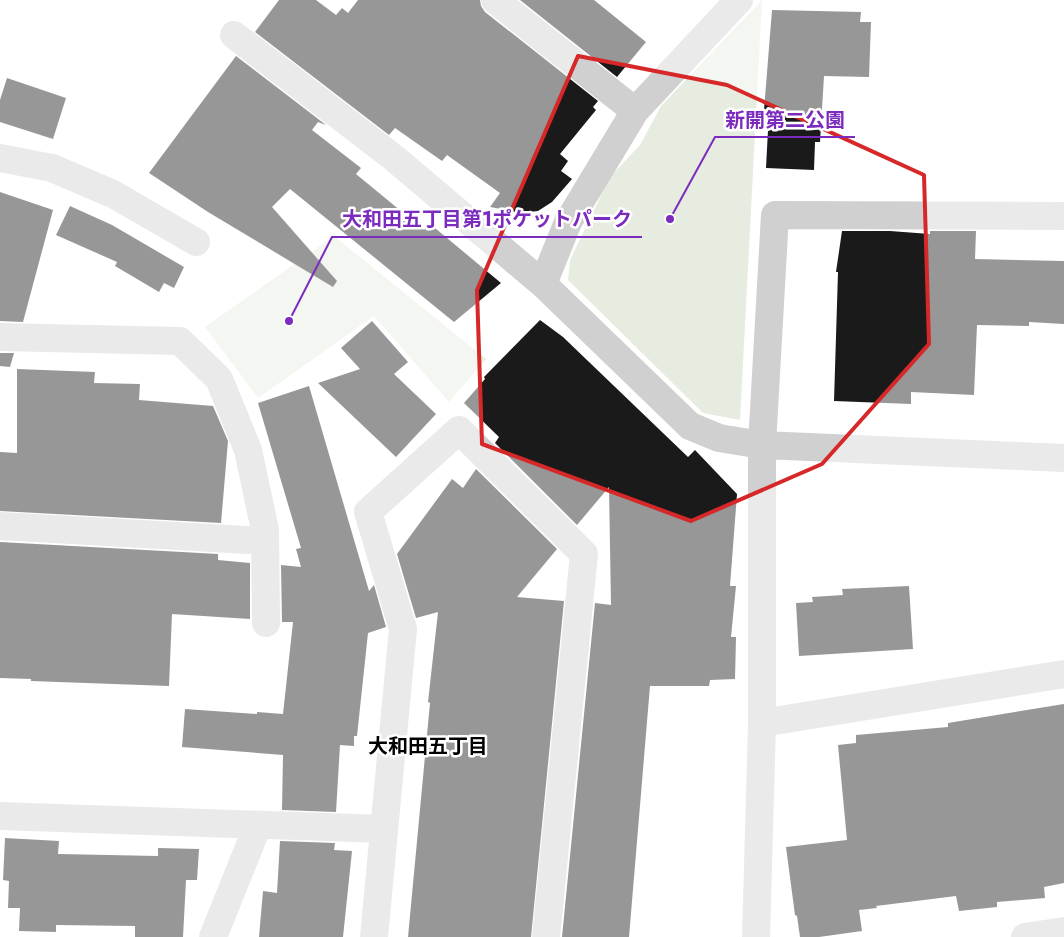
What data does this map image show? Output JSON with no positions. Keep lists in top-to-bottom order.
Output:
{
  "districts": ["大和田五丁目"],
  "places": ["新開第二公園", "大和田五丁目第1ポケットパーク"]
}
